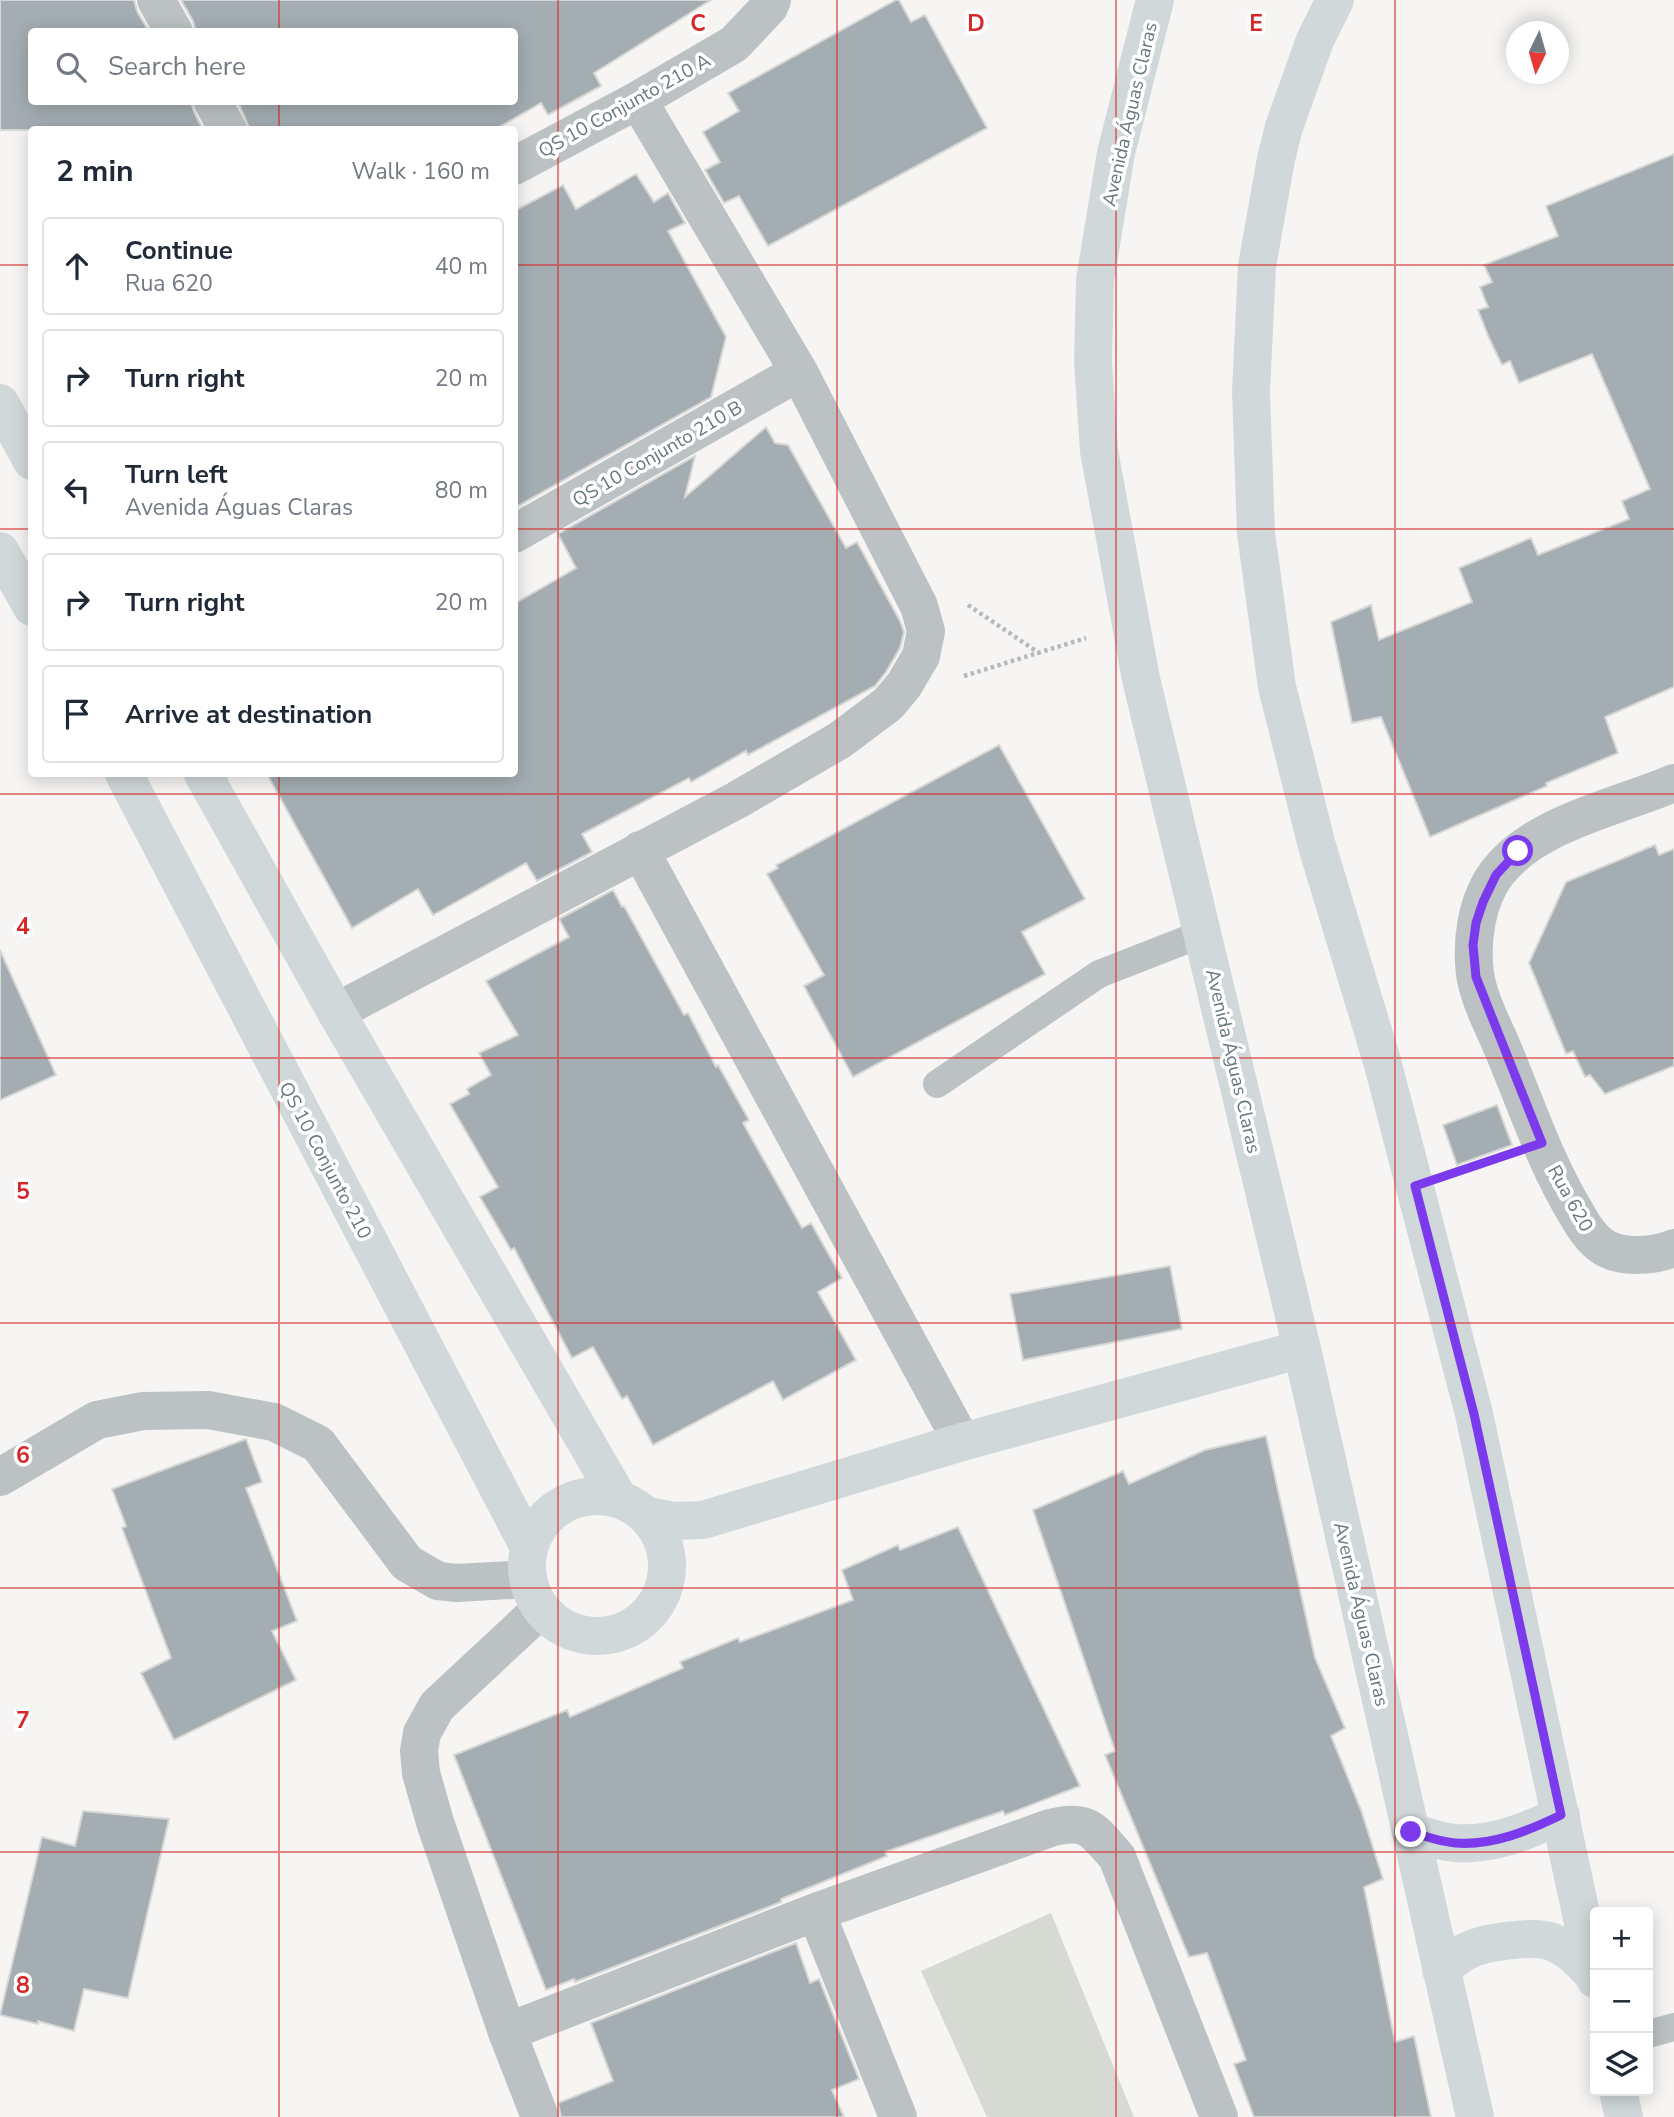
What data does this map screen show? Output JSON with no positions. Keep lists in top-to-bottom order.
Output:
{
  "streets": {
    "main road": ["Avenida Águas Claras", "QS 10 Conjunto 210"],
    "street": ["QS 10 Conjunto 210 A", "QS 10 Conjunto 210 B", "Rua 620"]
  },
  "north": "bottom",
  "page": {
    "search": "Search here",
    "heading": ["2 min", "Walk · 160 m"],
    "list": [
      ["Continue", "Rua 620", "40 m"],
      ["Turn right", "20 m"],
      ["Turn left", "Avenida Águas Claras", "80 m"],
      ["Turn right", "20 m"],
      "Arrive at destination"
    ],
    "map_buttons": ["+", "−"]
  },
  "grid": {
    "columns": ["C", "D", "E"],
    "rows": [
      "4",
      "5",
      "6",
      "7",
      "8"
    ]
  }
}
